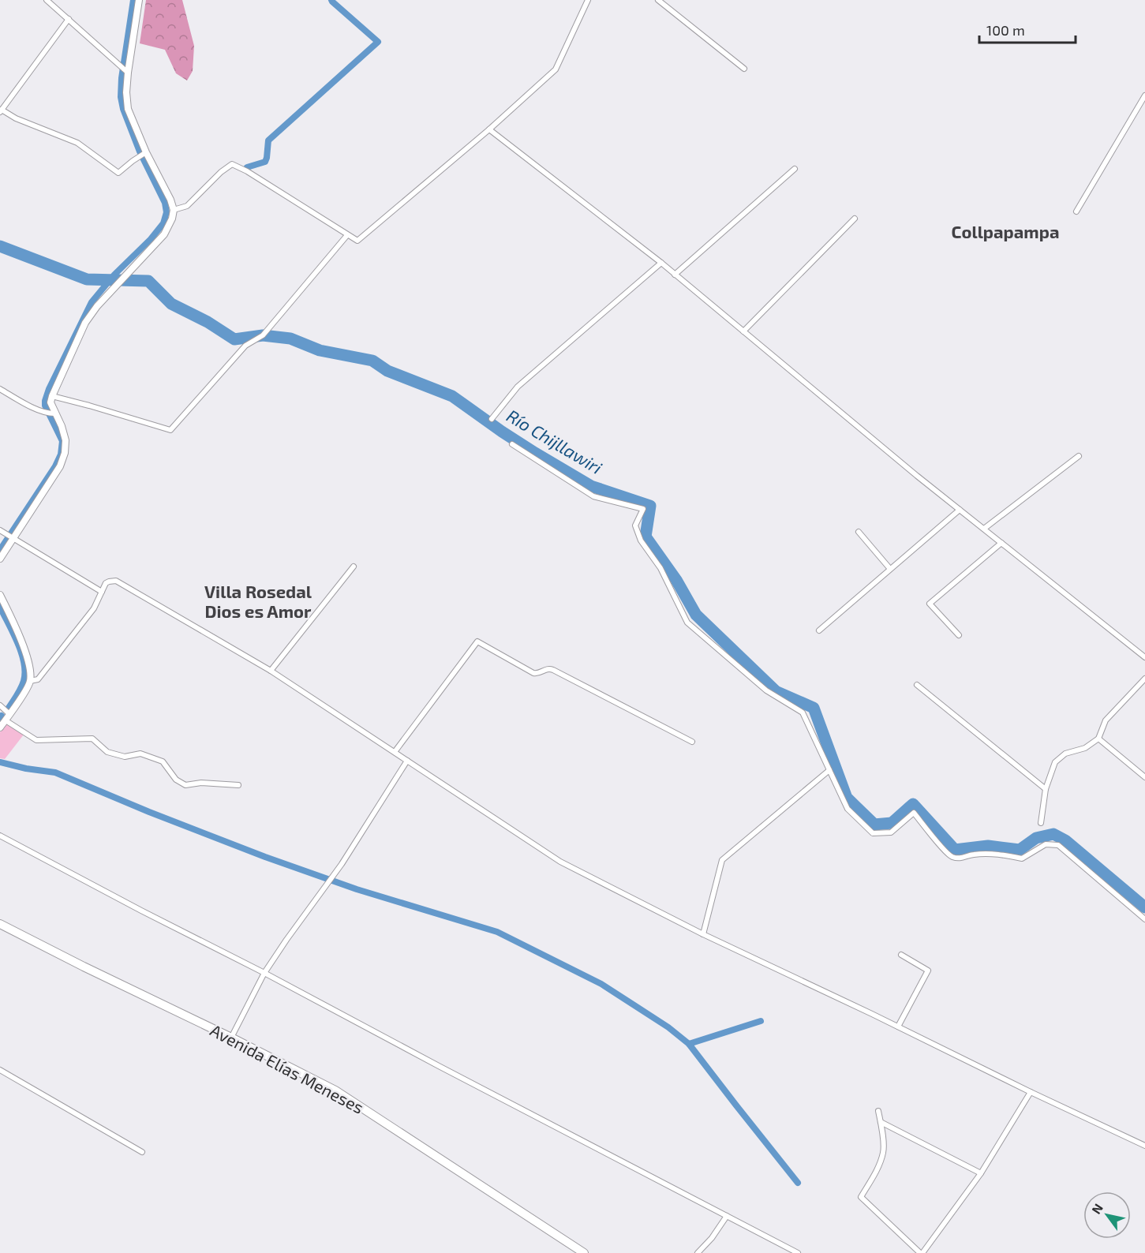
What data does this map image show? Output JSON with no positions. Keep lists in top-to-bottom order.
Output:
{
  "streets": {
    "main road": ["Avenida Elías Meneses"]
  },
  "districts": ["Collpapampa", "Villa Rosedal Dios es Amor"],
  "water": ["Río Chijllawiri"],
  "scale_bar": "100 m",
  "north": "top left"
}
